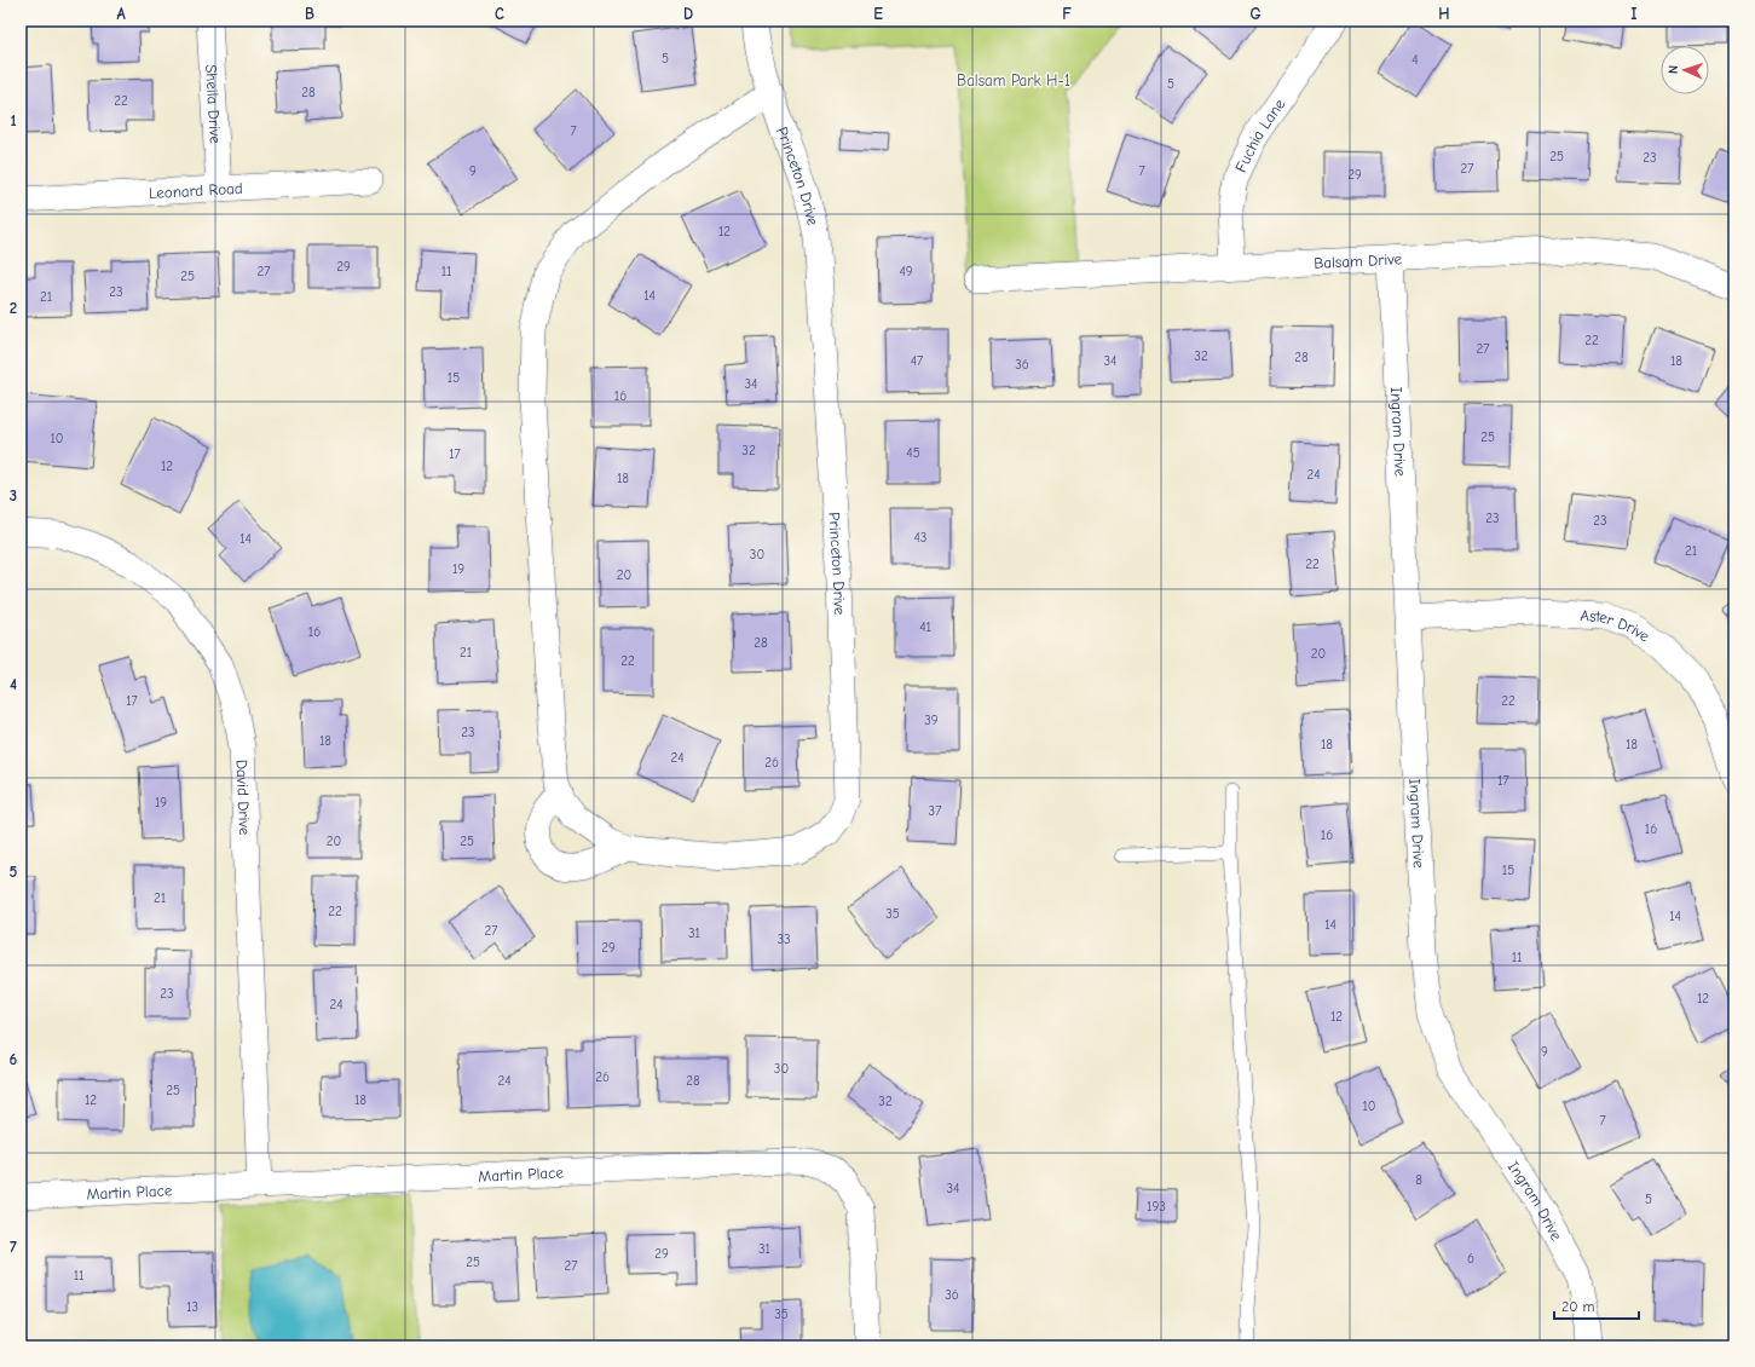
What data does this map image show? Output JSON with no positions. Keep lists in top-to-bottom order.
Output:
{
  "streets": {
    "street": [
      "Sheila Drive",
      "Fuchia Lane",
      "Princeton Drive",
      "Leonard Road",
      "Balsam Drive",
      "Ingram Drive",
      "Aster Drive",
      "David Drive",
      "Martin Place"
    ]
  },
  "crossings": [
    ["Sheila Drive", "Leonard Road"],
    ["Fuchia Lane", "Balsam Drive"],
    ["Balsam Drive", "Ingram Drive"],
    ["Ingram Drive", "Aster Drive"],
    ["David Drive", "Martin Place"]
  ],
  "parks": ["Balsam Park H-1"],
  "house_numbers": [
    "5",
    "4",
    "5",
    "28",
    "22",
    "7",
    "25",
    "23",
    "27",
    "9",
    "7",
    "29",
    "12",
    "29",
    "27",
    "11",
    "49",
    "25",
    "23",
    "14",
    "21",
    "22",
    "27",
    "32",
    "28",
    "47",
    "34",
    "18",
    "36",
    "15",
    "34",
    "16",
    "25",
    "10",
    "32",
    "45",
    "17",
    "12",
    "24",
    "18",
    "23",
    "23",
    "43",
    "14",
    "21",
    "30",
    "22",
    "19",
    "20",
    "41",
    "16",
    "28",
    "21",
    "20",
    "22",
    "17",
    "22",
    "39",
    "23",
    "18",
    "18",
    "18",
    "24",
    "26",
    "17",
    "19",
    "37",
    "16",
    "16",
    "20",
    "25",
    "15",
    "21",
    "22",
    "35",
    "14",
    "14",
    "27",
    "31",
    "33",
    "29",
    "11",
    "23",
    "12",
    "24",
    "12",
    "9",
    "30",
    "26",
    "24",
    "28",
    "25",
    "12",
    "18",
    "32",
    "10",
    "7",
    "8",
    "34",
    "5",
    "193",
    "31",
    "29",
    "6",
    "25",
    "27",
    "11",
    "36",
    "13",
    "35"
  ],
  "scale_bar": "20 m",
  "north": "left",
  "grid": {
    "columns": [
      "A",
      "B",
      "C",
      "D",
      "E",
      "F",
      "G",
      "H",
      "I"
    ],
    "rows": [
      "1",
      "2",
      "3",
      "4",
      "5",
      "6",
      "7"
    ]
  }
}
